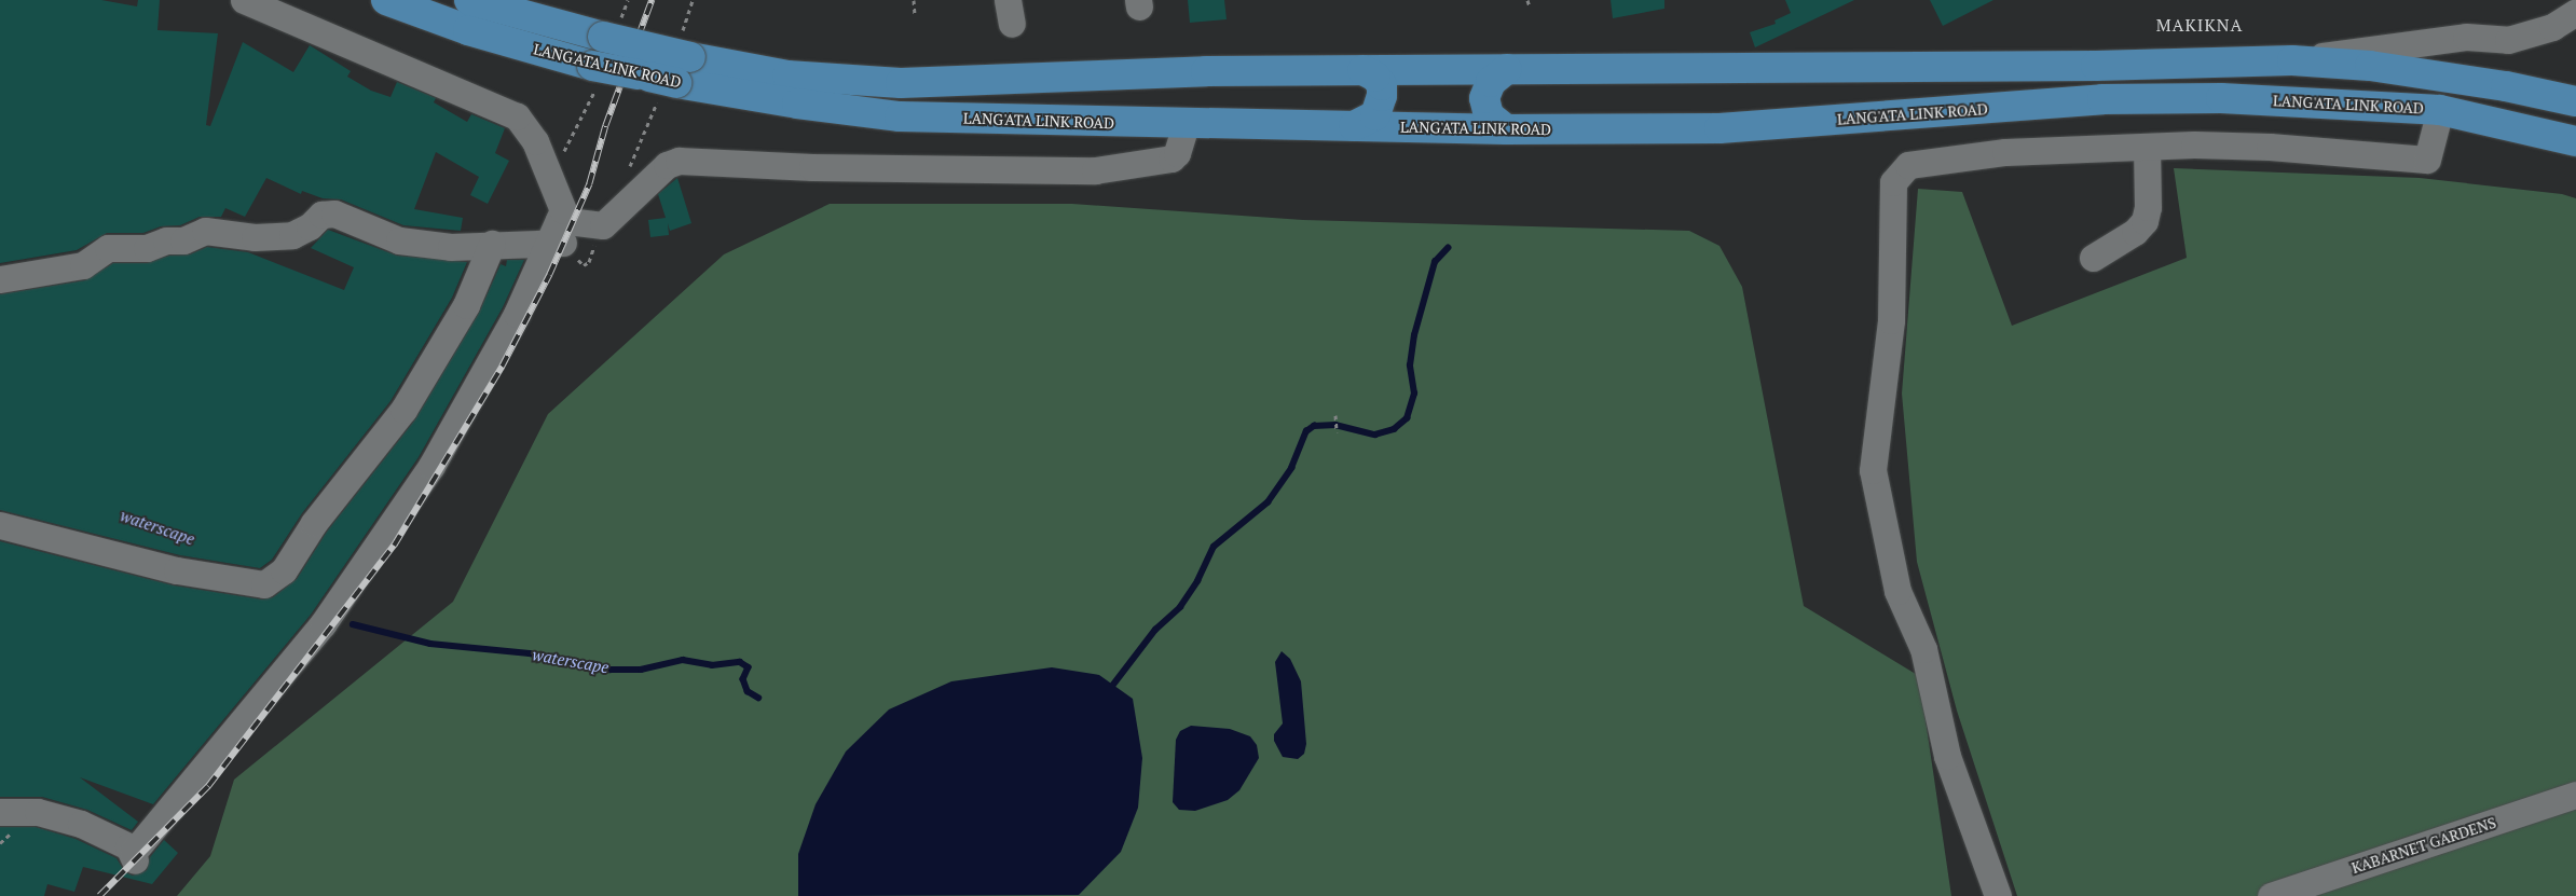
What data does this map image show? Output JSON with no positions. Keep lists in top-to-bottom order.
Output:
{
  "streets": {
    "main road": ["LANG'ATA LINK ROAD"],
    "street": ["KABARNET GARDENS"]
  },
  "districts": ["MAKIKNA"],
  "water": ["waterscape"]
}
